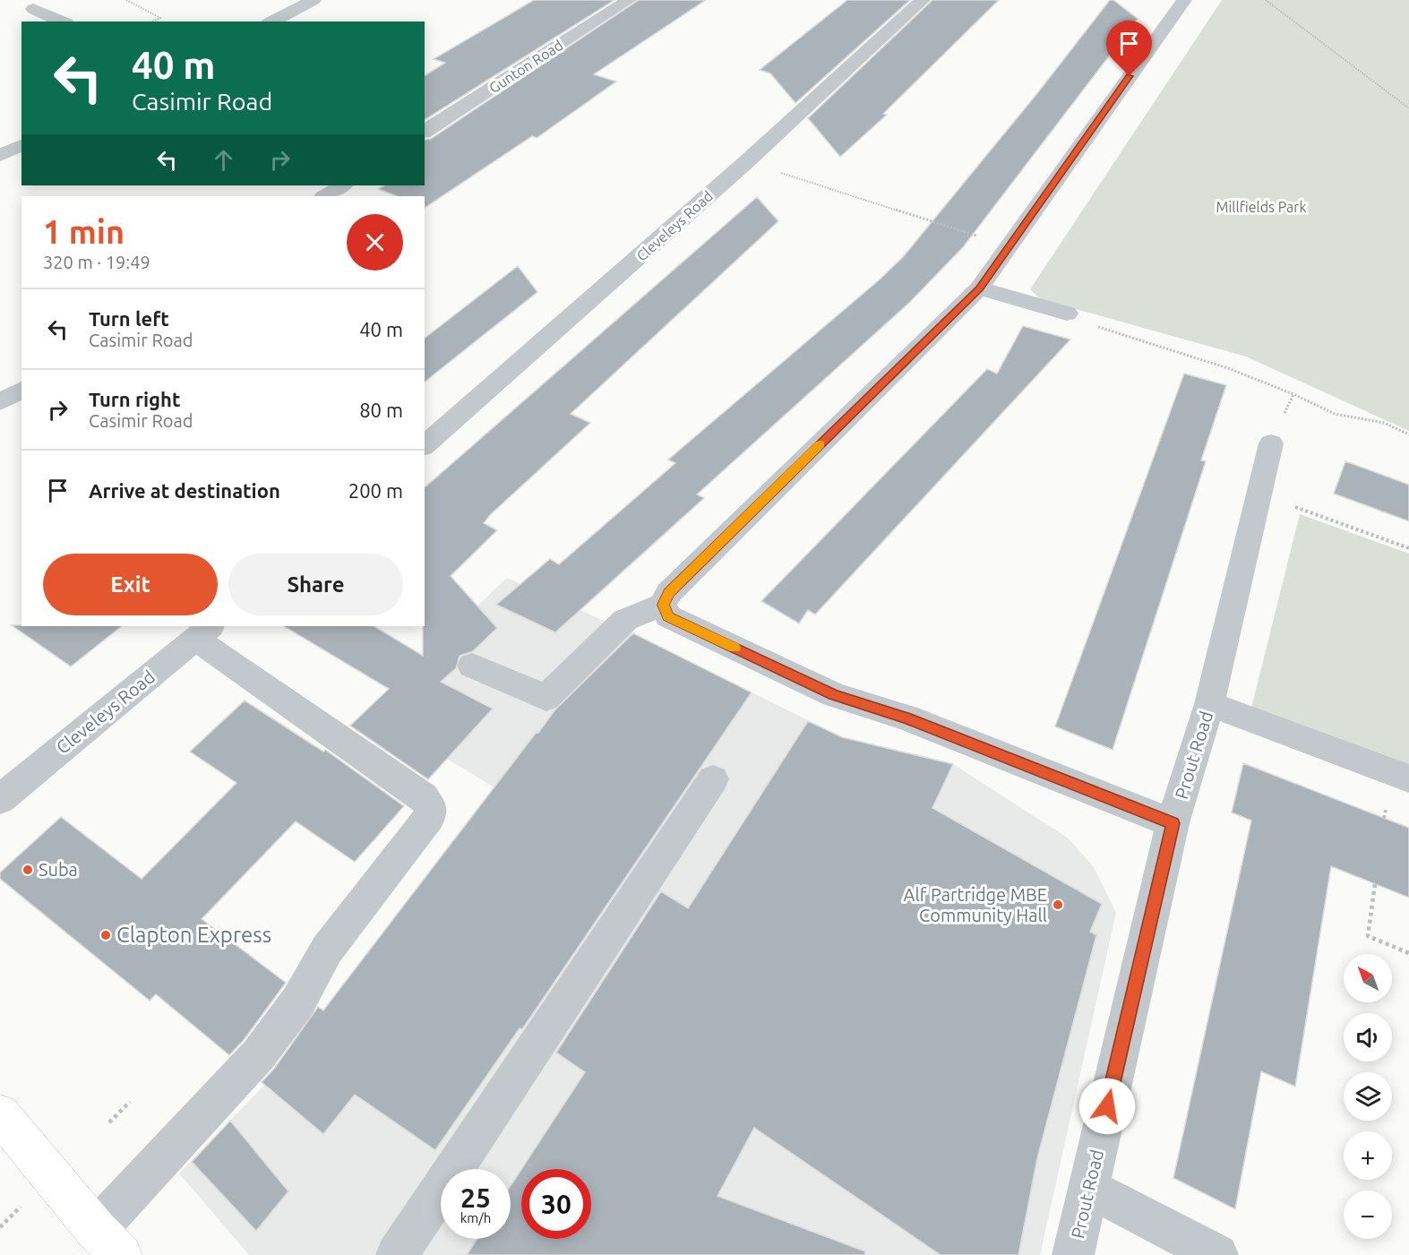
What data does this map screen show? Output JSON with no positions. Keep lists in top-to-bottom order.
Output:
{
  "streets": {
    "street": ["Gunton Road", "Cleveleys Road", "Prout Road"]
  },
  "parks": ["Millfields Park"],
  "places": ["Suba", "Alf Partridge MBE Community Hall", "Clapton Express"],
  "north": "top left",
  "page": {
    "turn": ["40 m", "Casimir Road"],
    "heading": ["1 min", "320 m · 19:49"],
    "list": [
      {
        "name": "Turn left",
        "note": "Casimir Road",
        "value": "40 m"
      },
      {
        "name": "Turn right",
        "note": "Casimir Road",
        "value": "80 m"
      },
      {
        "name": "Arrive at destination",
        "value": "200 m"
      }
    ],
    "buttons": ["Exit", "Share"],
    "map_buttons": ["+", "−"],
    "speed": "25 km/h",
    "limit": "30"
  }
}
